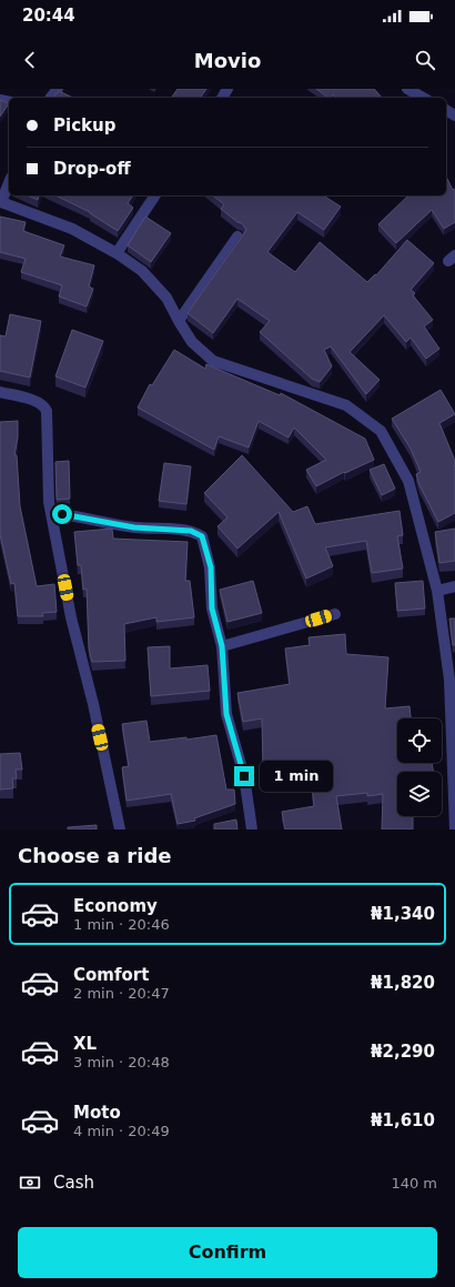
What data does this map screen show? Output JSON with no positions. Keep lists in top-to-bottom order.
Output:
{
  "page": {
    "status": "20:44",
    "header": "Movio",
    "banner": ["Pickup", "Drop-off"],
    "bubble": "1 min",
    "heading": "Choose a ride",
    "list": [
      {
        "name": "Economy",
        "note": "1 min · 20:46",
        "value": "₦1,340"
      },
      {
        "name": "Comfort",
        "note": "2 min · 20:47",
        "value": "₦1,820"
      },
      {
        "name": "XL",
        "note": "3 min · 20:48",
        "value": "₦2,290"
      },
      {
        "name": "Moto",
        "note": "4 min · 20:49",
        "value": "₦1,610"
      }
    ],
    "pay": ["Cash", "140 m"],
    "buttons": "Confirm"
  }
}
